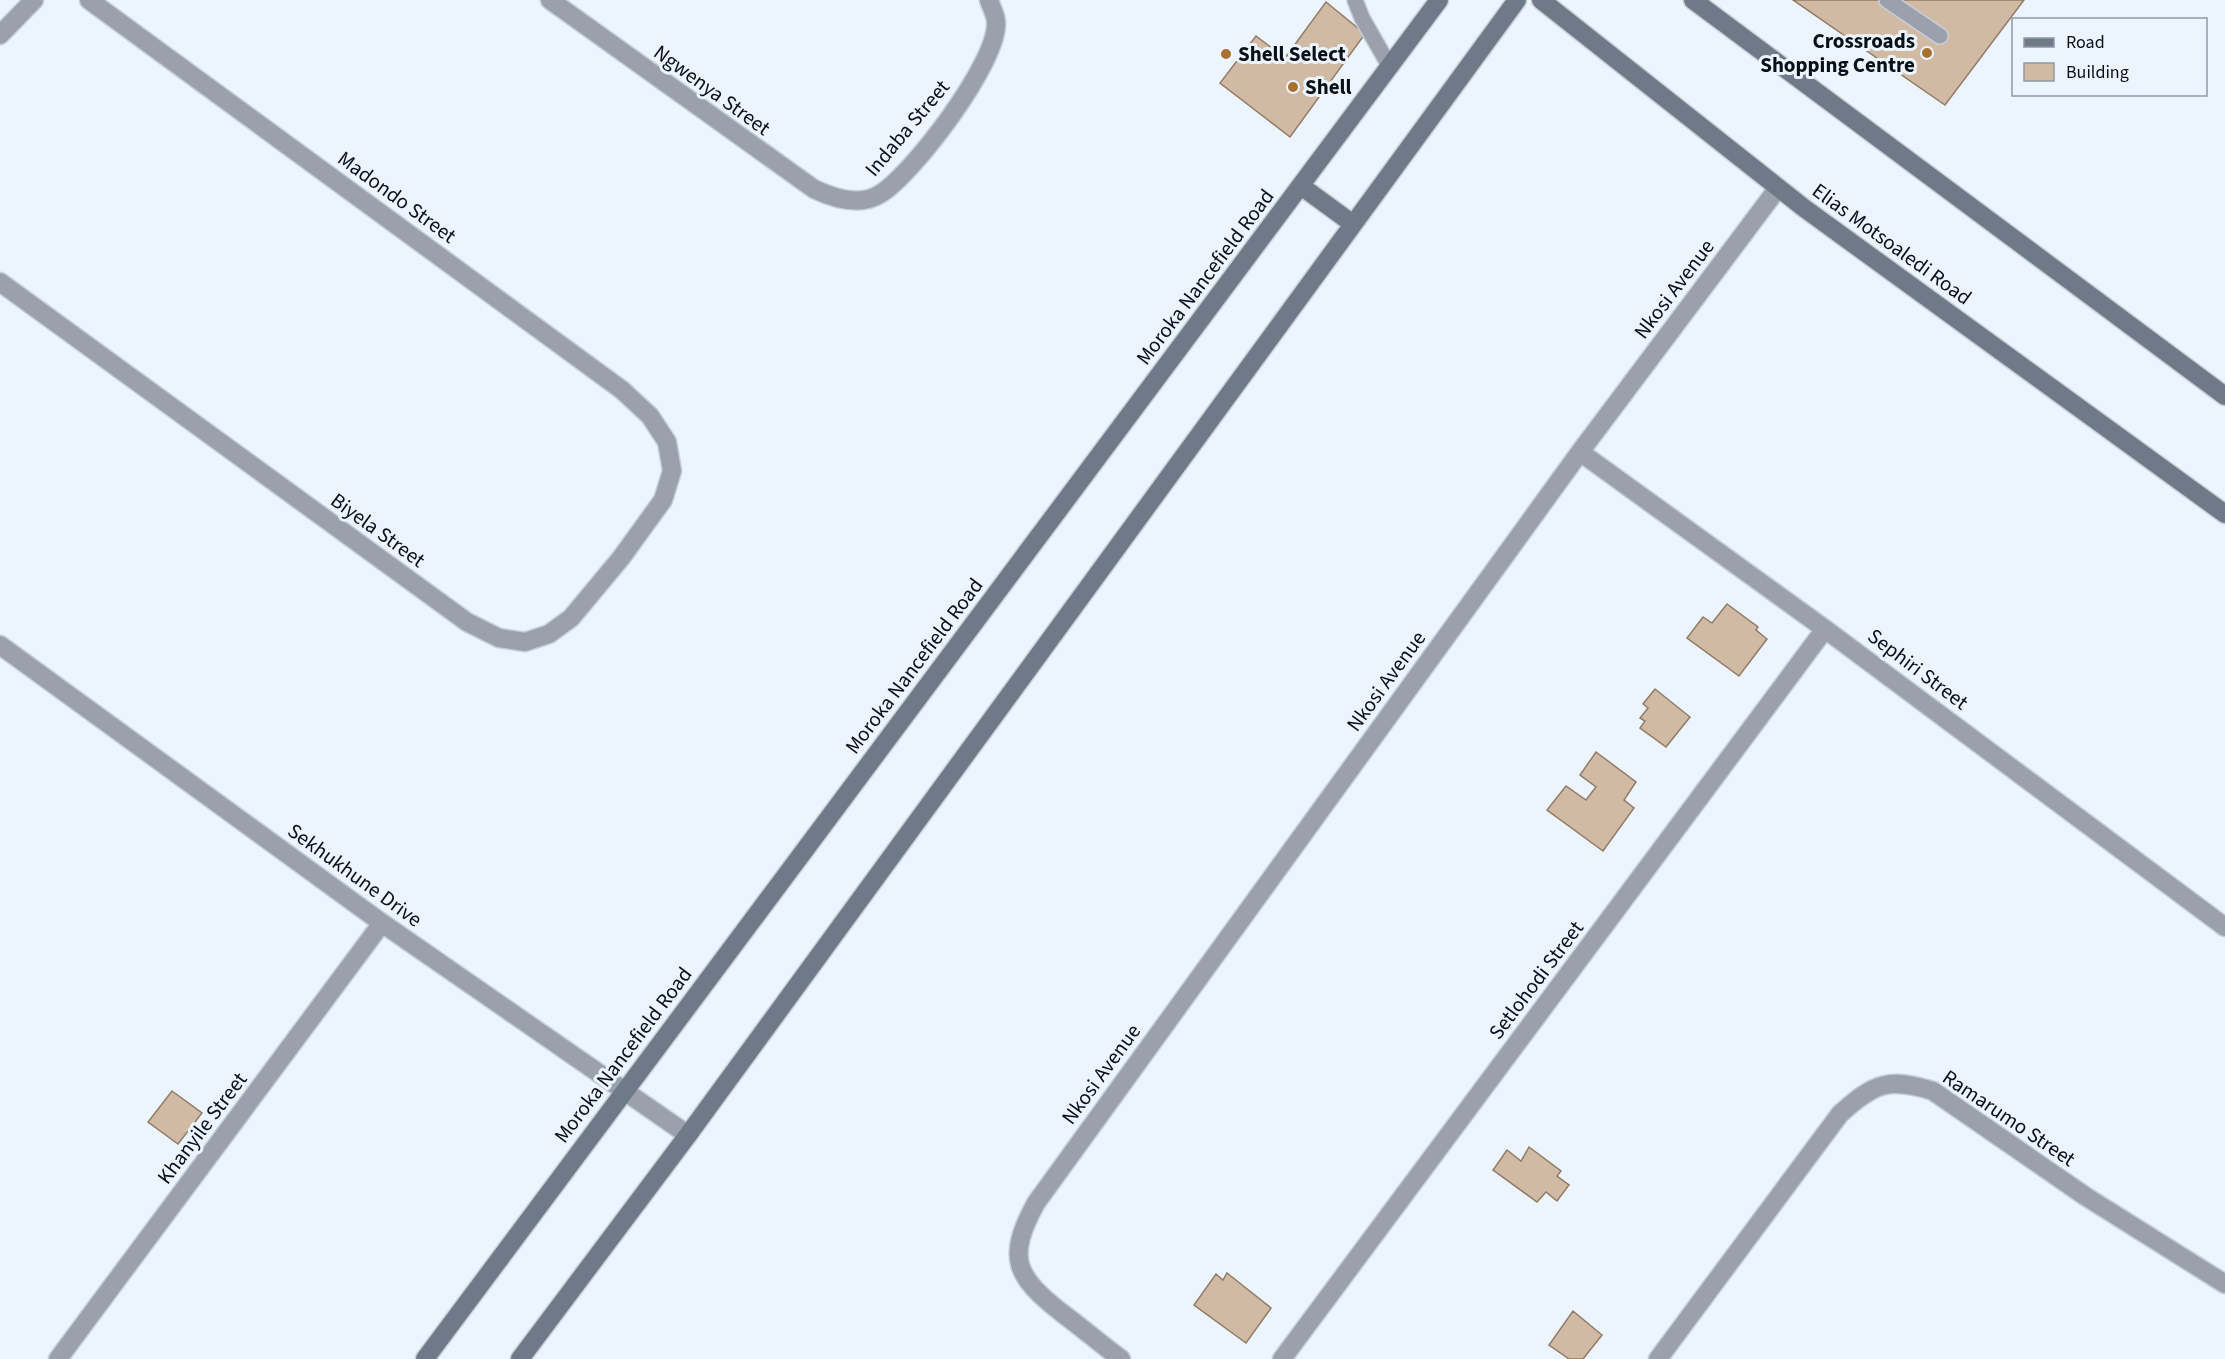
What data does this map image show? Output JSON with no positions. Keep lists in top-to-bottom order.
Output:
{
  "streets": {
    "main road": ["Elias Motsoaledi Road", "Moroka Nancefield Road"],
    "street": [
      "Ngwenya Street",
      "Indaba Street",
      "Madondo Street",
      "Nkosi Avenue",
      "Biyela Street",
      "Sephiri Street",
      "Sekhukhune Drive",
      "Setlohodi Street",
      "Ramarumo Street",
      "Khanyile Street"
    ]
  },
  "crossings": [
    ["Ngwenya Street", "Indaba Street"],
    ["Madondo Street", "Biyela Street"],
    ["Elias Motsoaledi Road", "Nkosi Avenue"],
    ["Moroka Nancefield Road", "Sekhukhune Drive"],
    ["Nkosi Avenue", "Sephiri Street"],
    ["Sephiri Street", "Setlohodi Street"],
    ["Sekhukhune Drive", "Khanyile Street"]
  ],
  "places": ["Crossroads Shopping Centre", "Shell Select", "Shell"],
  "legend": ["Road", "Building"]
}
